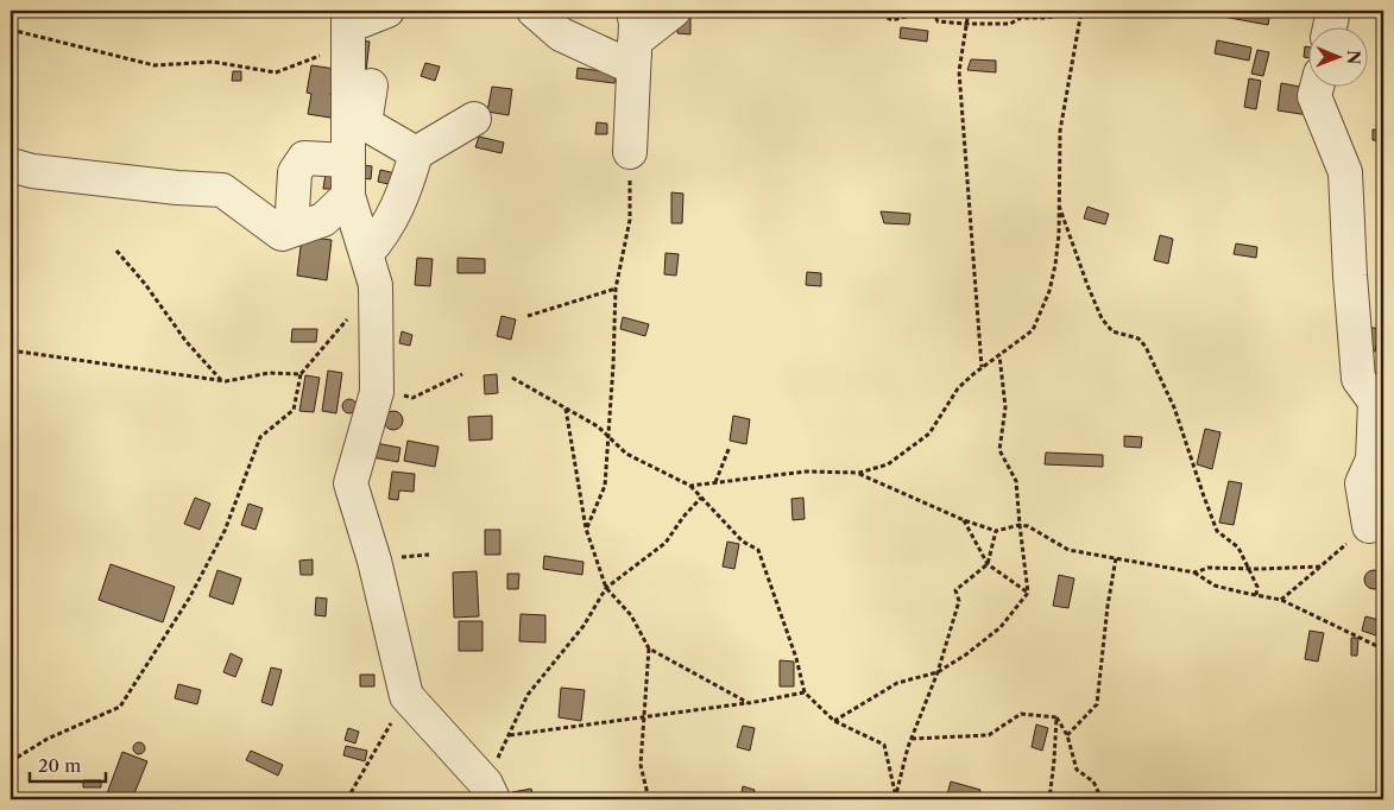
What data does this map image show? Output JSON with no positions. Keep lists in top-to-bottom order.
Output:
{
  "scale_bar": "20 m",
  "north": "right"
}
